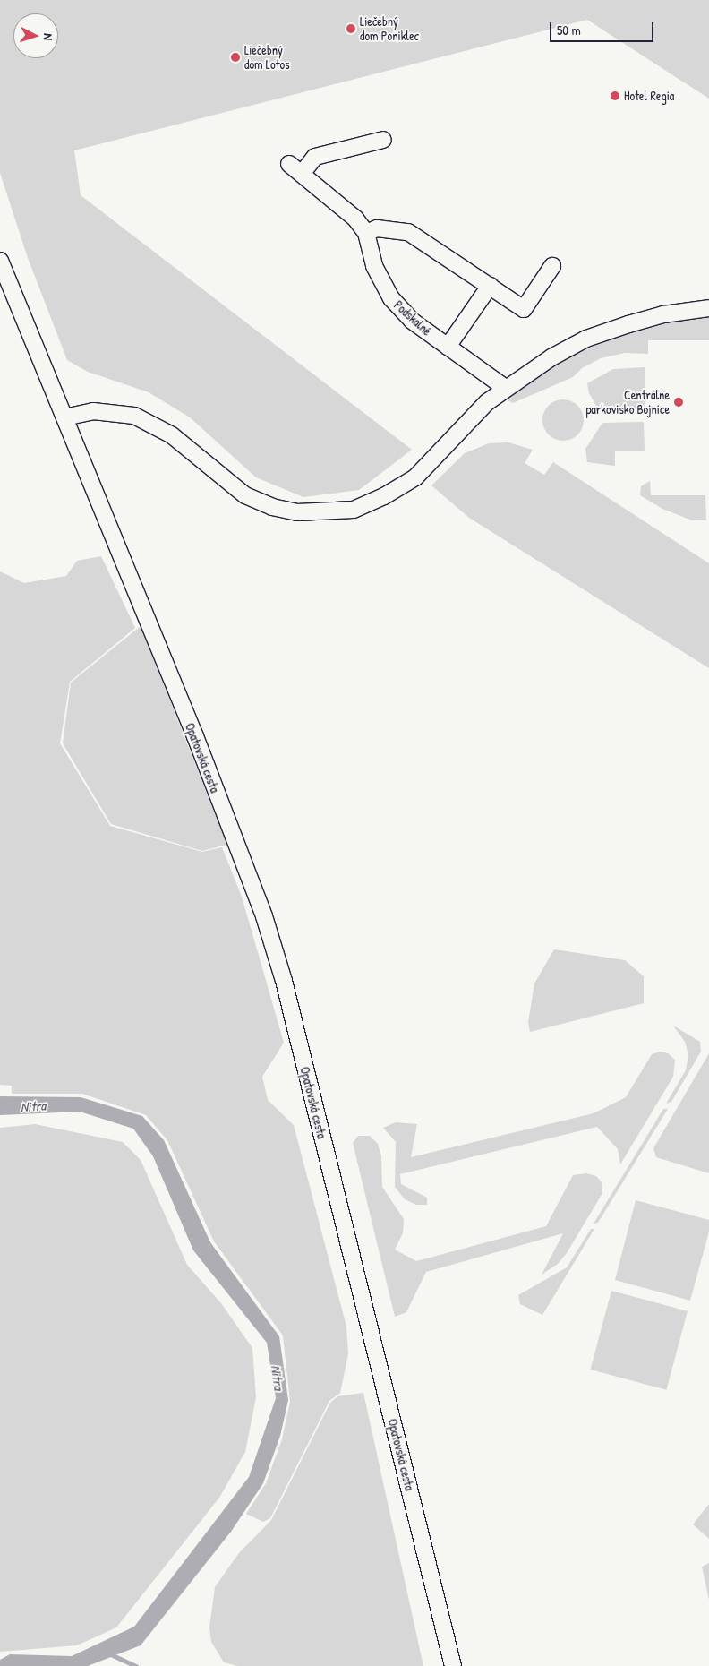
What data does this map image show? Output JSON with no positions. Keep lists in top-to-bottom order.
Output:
{
  "streets": {
    "street": ["Podskalné", "Opatovská cesta"]
  },
  "water": ["Nitra"],
  "places": [
    "Liečebný dom Poniklec",
    "Liečebný dom Lotos",
    "Hotel Regia",
    "Centrálne parkovisko Bojnice"
  ],
  "scale_bar": "50 m",
  "north": "right"
}
